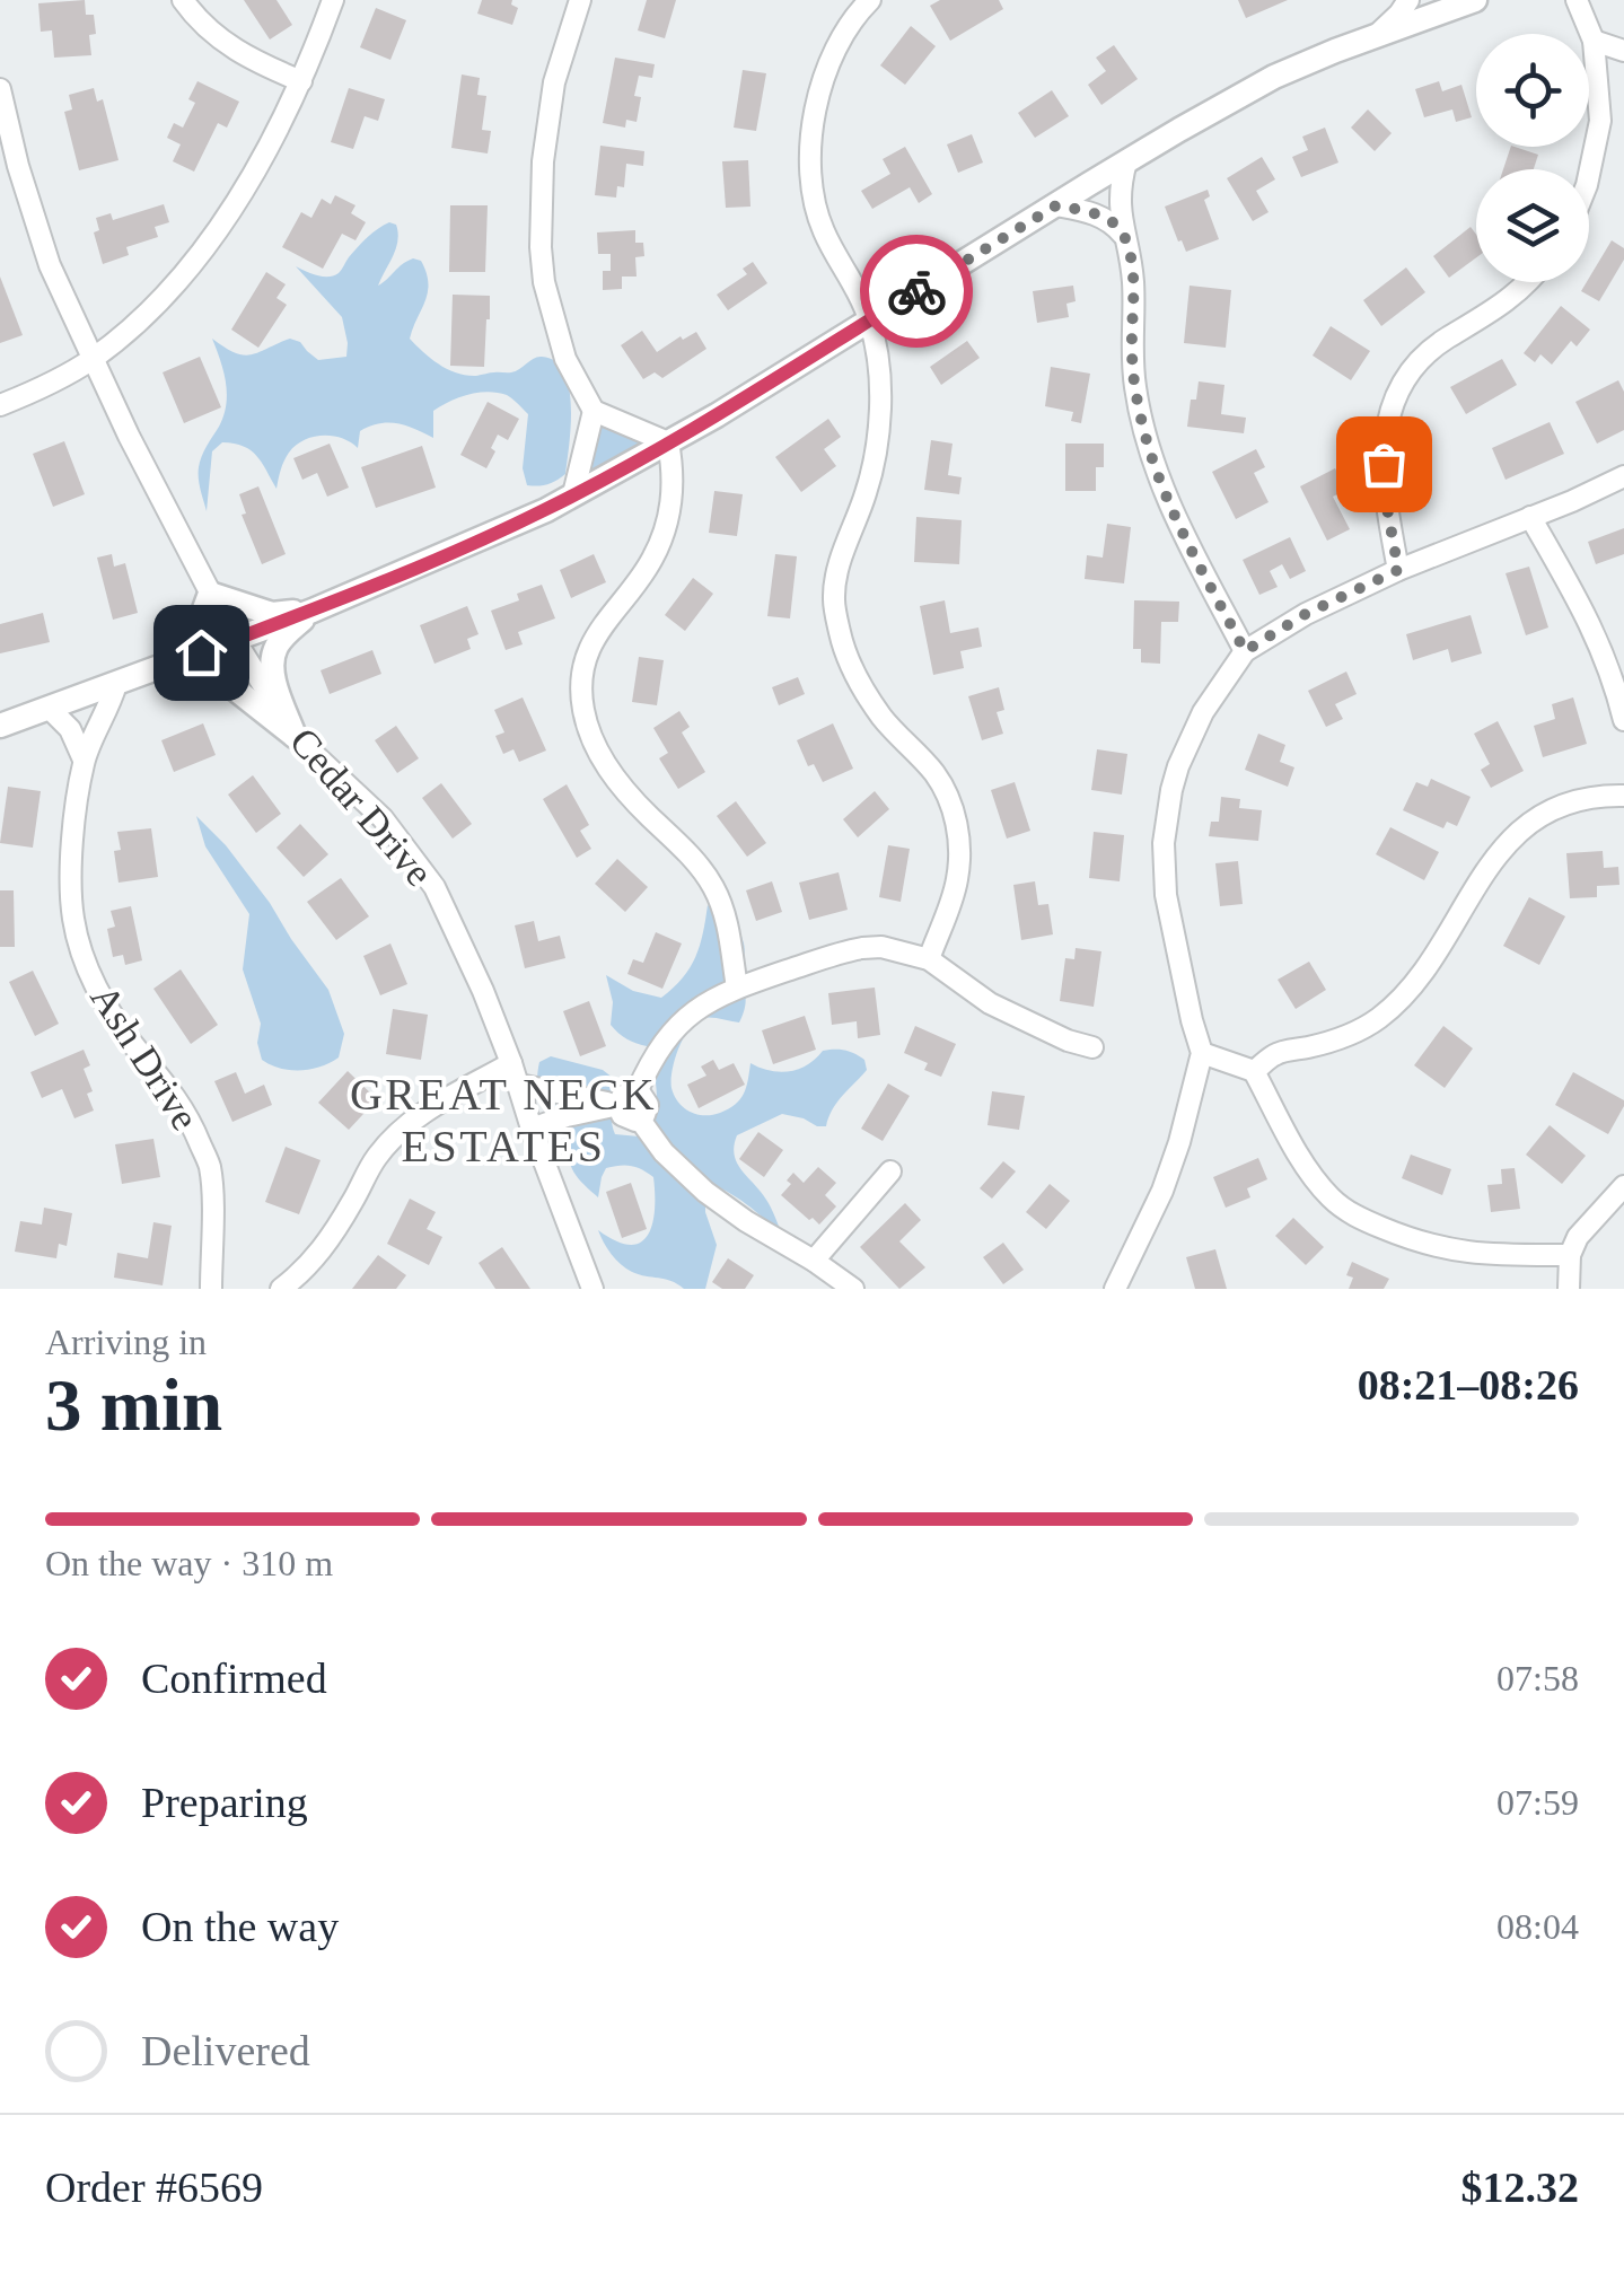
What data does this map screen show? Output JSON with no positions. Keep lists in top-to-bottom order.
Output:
{
  "streets": {
    "street": ["Cedar Drive", "Ash Drive"]
  },
  "districts": ["GREAT NECK ESTATES"],
  "page": {
    "heading": ["3 min", "Arriving in", "08:21–08:26"],
    "panel": ["Order #6569", "$12.32"],
    "bar": "On the way · 310 m",
    "list": [
      ["Confirmed", "07:58"],
      ["Preparing", "07:59"],
      ["On the way", "08:04"],
      "Delivered"
    ]
  }
}
